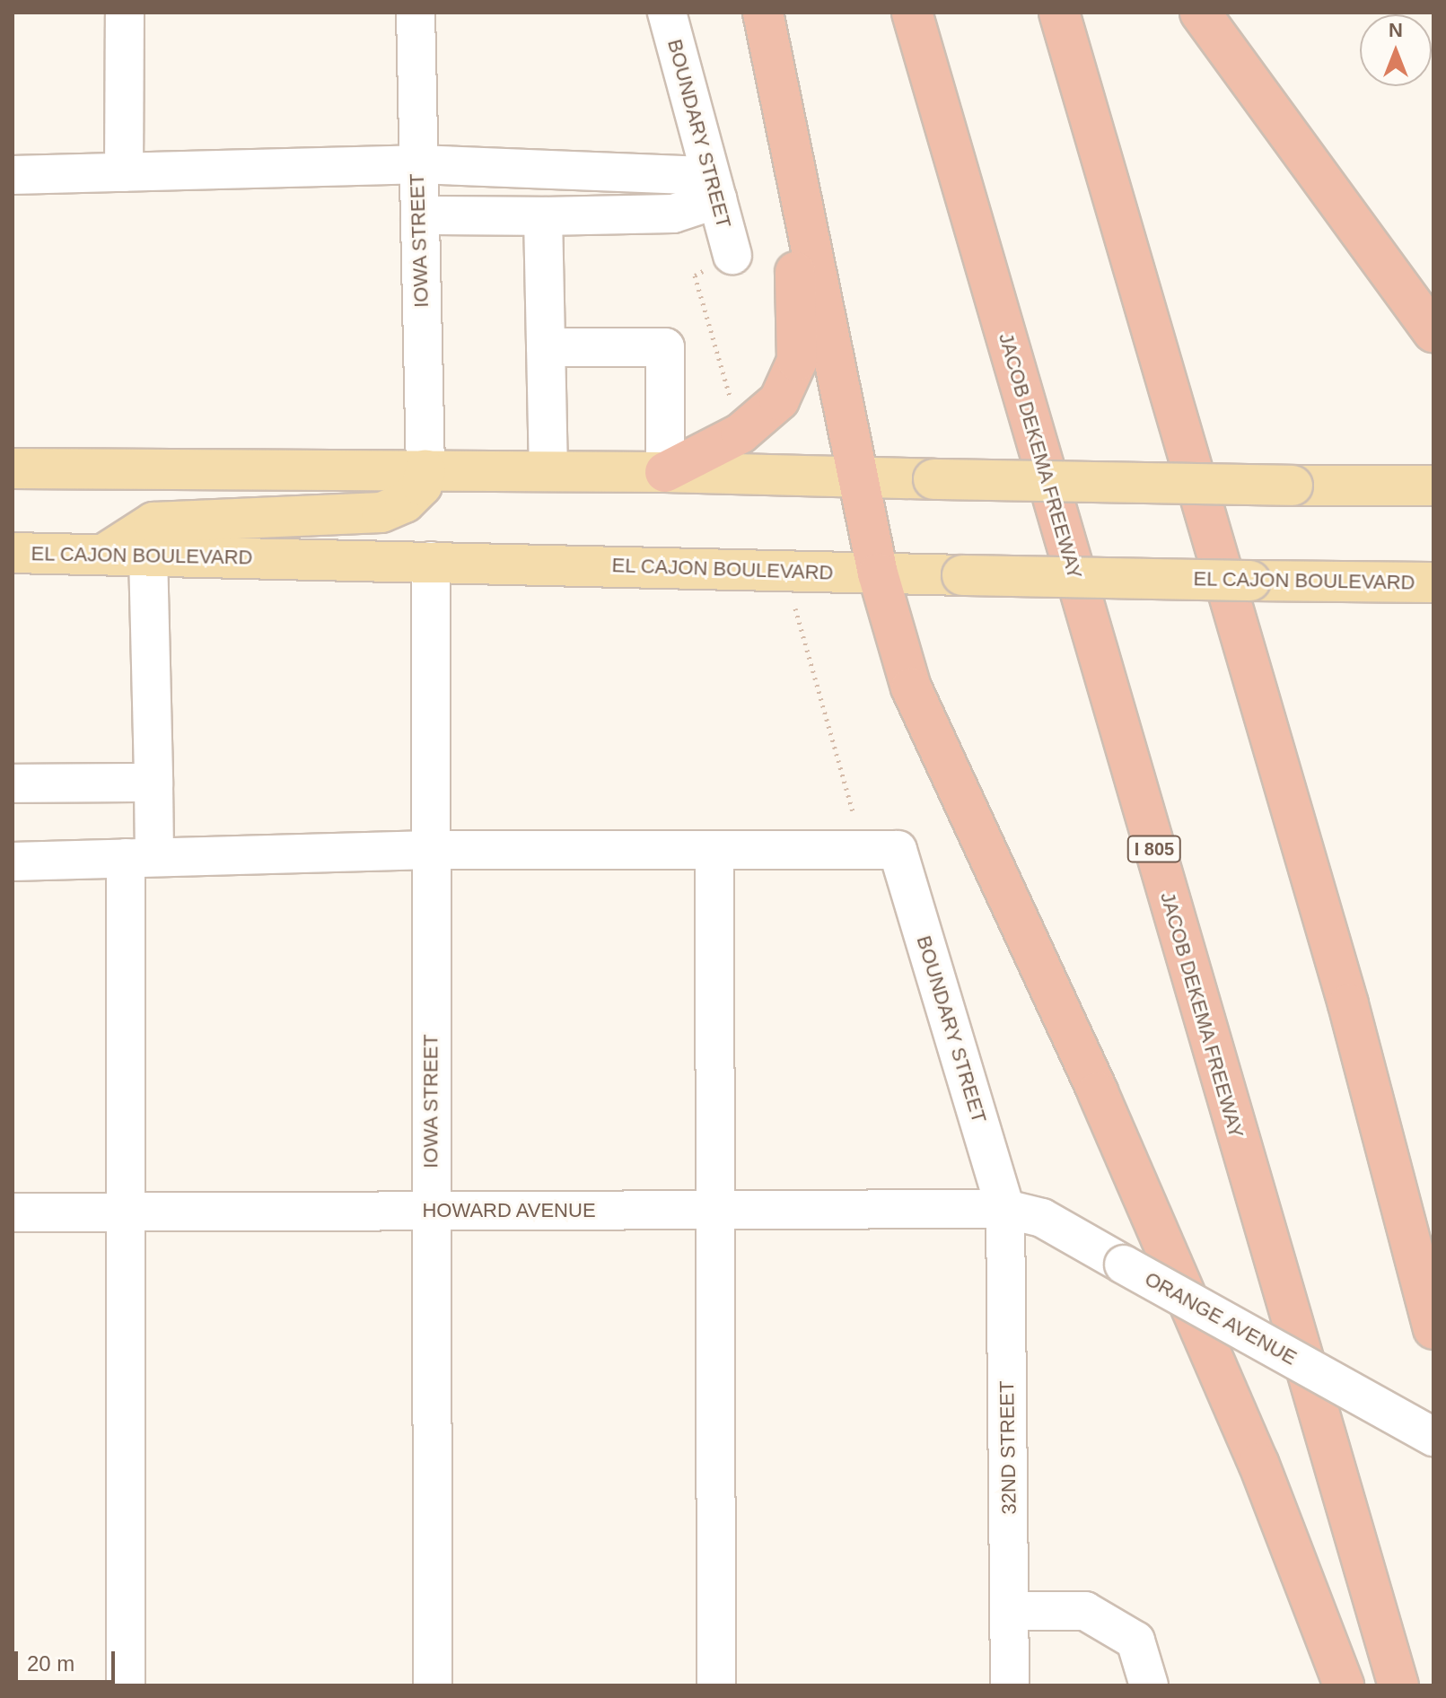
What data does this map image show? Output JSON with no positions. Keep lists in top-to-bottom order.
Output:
{
  "streets": {
    "highway": ["JACOB DEKEMA FREEWAY", "I 805"],
    "main road": ["EL CAJON BOULEVARD"],
    "street": [
      "BOUNDARY STREET",
      "IOWA STREET",
      "HOWARD AVENUE",
      "ORANGE AVENUE",
      "32ND STREET"
    ]
  },
  "crossings": [
    ["BOUNDARY STREET", "HOWARD AVENUE"],
    ["BOUNDARY STREET", "ORANGE AVENUE"],
    ["BOUNDARY STREET", "32ND STREET"],
    ["IOWA STREET", "EL CAJON BOULEVARD"],
    ["IOWA STREET", "HOWARD AVENUE"],
    ["HOWARD AVENUE", "ORANGE AVENUE"],
    ["HOWARD AVENUE", "32ND STREET"],
    ["ORANGE AVENUE", "32ND STREET"]
  ],
  "scale_bar": "20 m",
  "north": "top"
}
